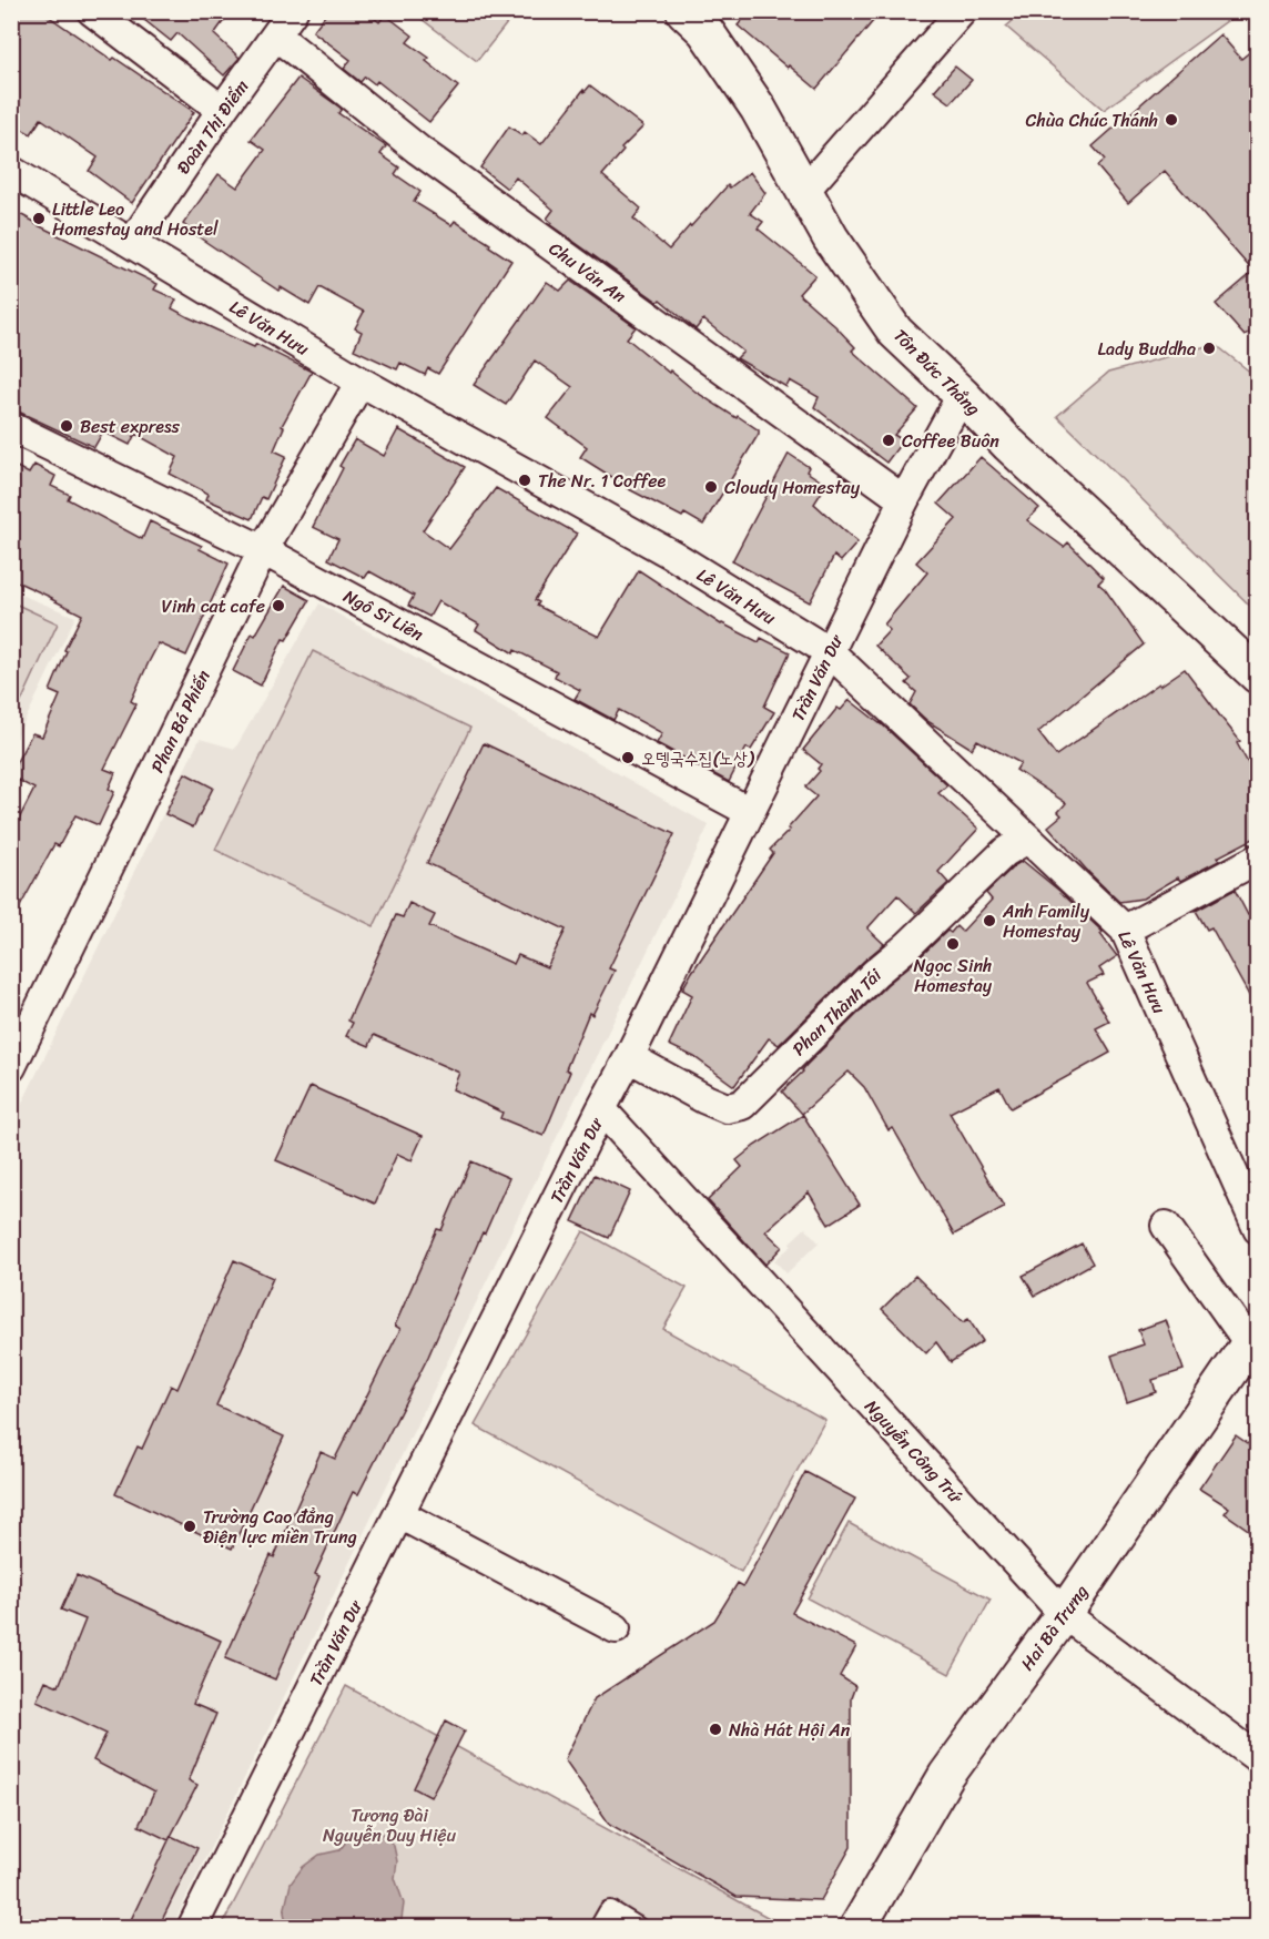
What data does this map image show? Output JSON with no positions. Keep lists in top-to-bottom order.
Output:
{
  "streets": {
    "street": [
      "Đoàn Thị Điểm",
      "Chu Văn An",
      "Lê Văn Hưu",
      "Tôn Đức Thắng",
      "Ngô Sĩ Liên",
      "Trần Văn Dư",
      "Phan Bá Phiến",
      "Phan Thành Tái",
      "Nguyễn Công Trứ",
      "Hai Bà Trưng"
    ]
  },
  "crossings": [
    ["Đoàn Thị Điểm", "Chu Văn An"],
    ["Đoàn Thị Điểm", "Lê Văn Hưu"],
    ["Chu Văn An", "Trần Văn Dư"],
    ["Lê Văn Hưu", "Trần Văn Dư"],
    ["Lê Văn Hưu", "Phan Bá Phiến"],
    ["Lê Văn Hưu", "Phan Thành Tái"],
    ["Tôn Đức Thắng", "Trần Văn Dư"],
    ["Ngô Sĩ Liên", "Trần Văn Dư"],
    ["Ngô Sĩ Liên", "Phan Bá Phiến"],
    ["Trần Văn Dư", "Phan Thành Tái"],
    ["Trần Văn Dư", "Nguyễn Công Trứ"],
    ["Nguyễn Công Trứ", "Hai Bà Trưng"]
  ],
  "parks": ["Tượng Đài Nguyễn Duy Hiệu"],
  "places": [
    "Chùa Chúc Thánh",
    "Little Leo Homestay and Hostel",
    "Lady Buddha",
    "Best express",
    "Coffee Buôn",
    "The Nr. 1 Coffee",
    "Cloudy Homestay",
    "Vinh cat cafe",
    "오뎅국수집(노상)",
    "Anh Family Homestay",
    "Ngọc Sinh Homestay",
    "Trường Cao đẳng Điện lực miền Trung",
    "Nhà Hát Hội An"
  ]
}
